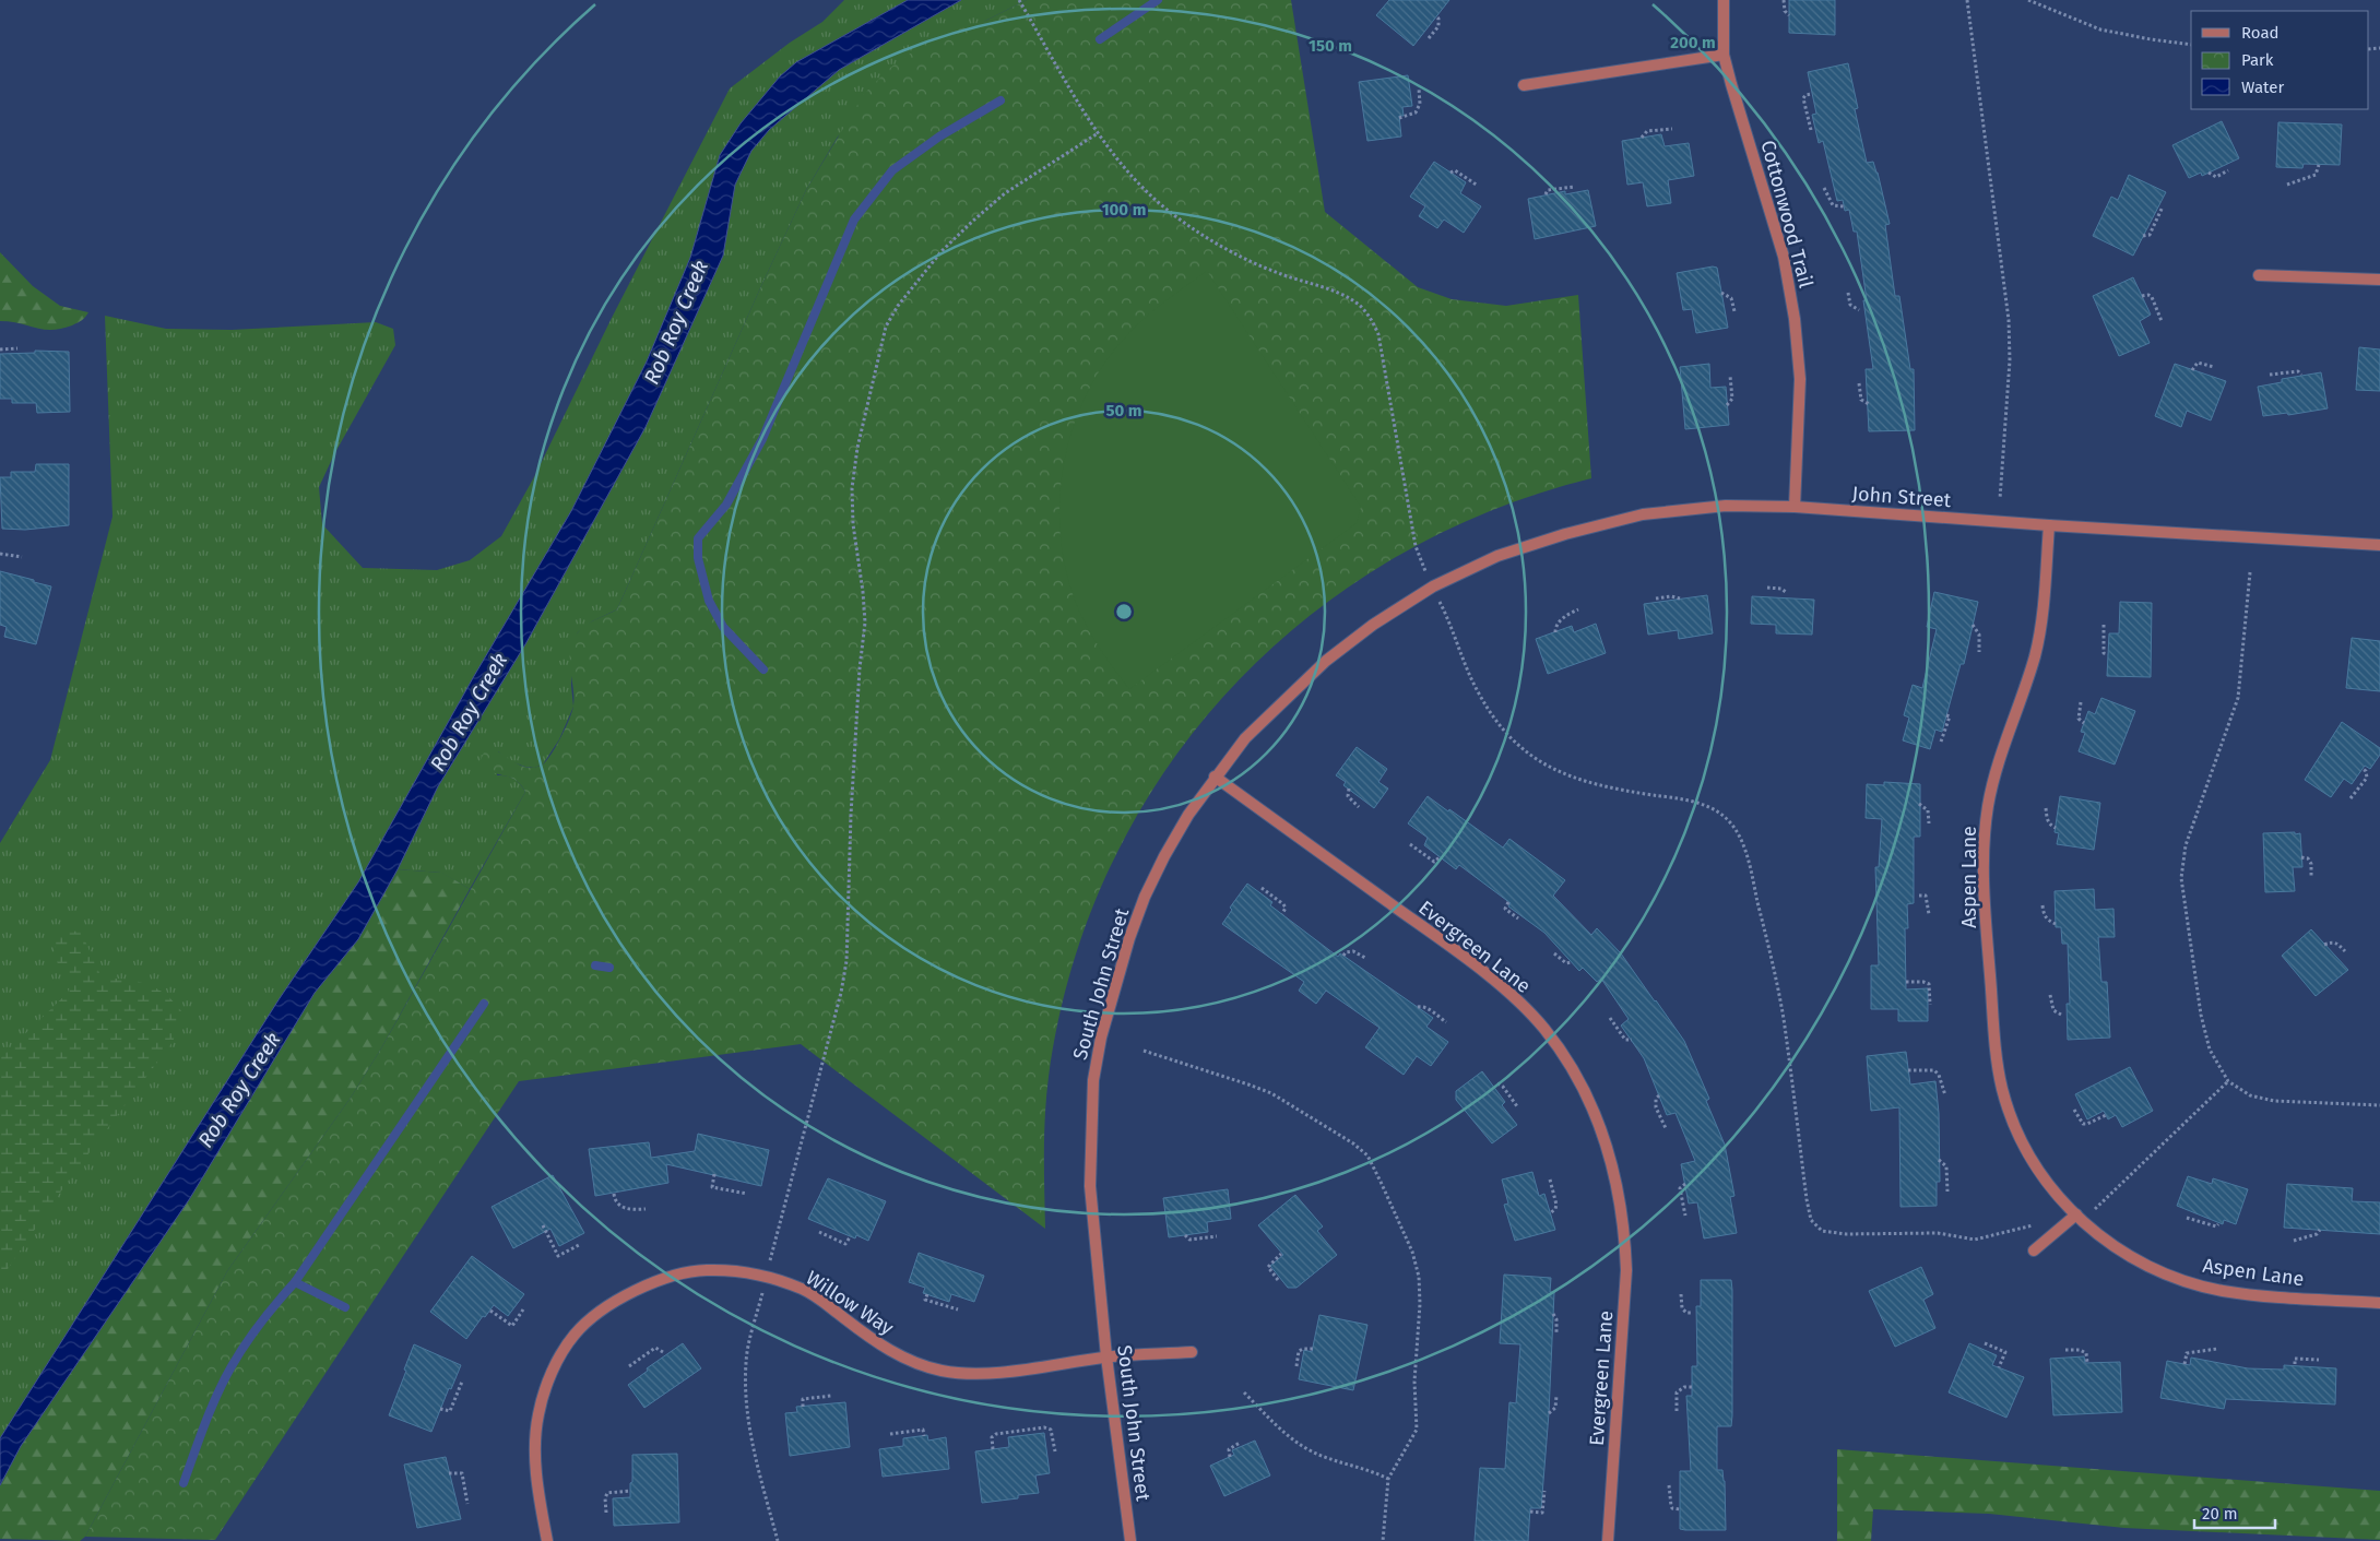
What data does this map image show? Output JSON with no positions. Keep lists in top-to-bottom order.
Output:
{
  "streets": {
    "street": [
      "Cottonwood Trail",
      "John Street",
      "Aspen Lane",
      "Evergreen Lane",
      "South John Street",
      "Willow Way"
    ]
  },
  "crossings": [
    ["Cottonwood Trail", "John Street"],
    ["John Street", "Aspen Lane"],
    ["John Street", "South John Street"],
    ["Evergreen Lane", "South John Street"],
    ["South John Street", "Willow Way"]
  ],
  "water": ["Rob Roy Creek"],
  "legend": ["Road", "Park", "Water"],
  "scale_bar": "20 m",
  "rings": [
    "200 m",
    "150 m",
    "100 m",
    "50 m"
  ]
}
